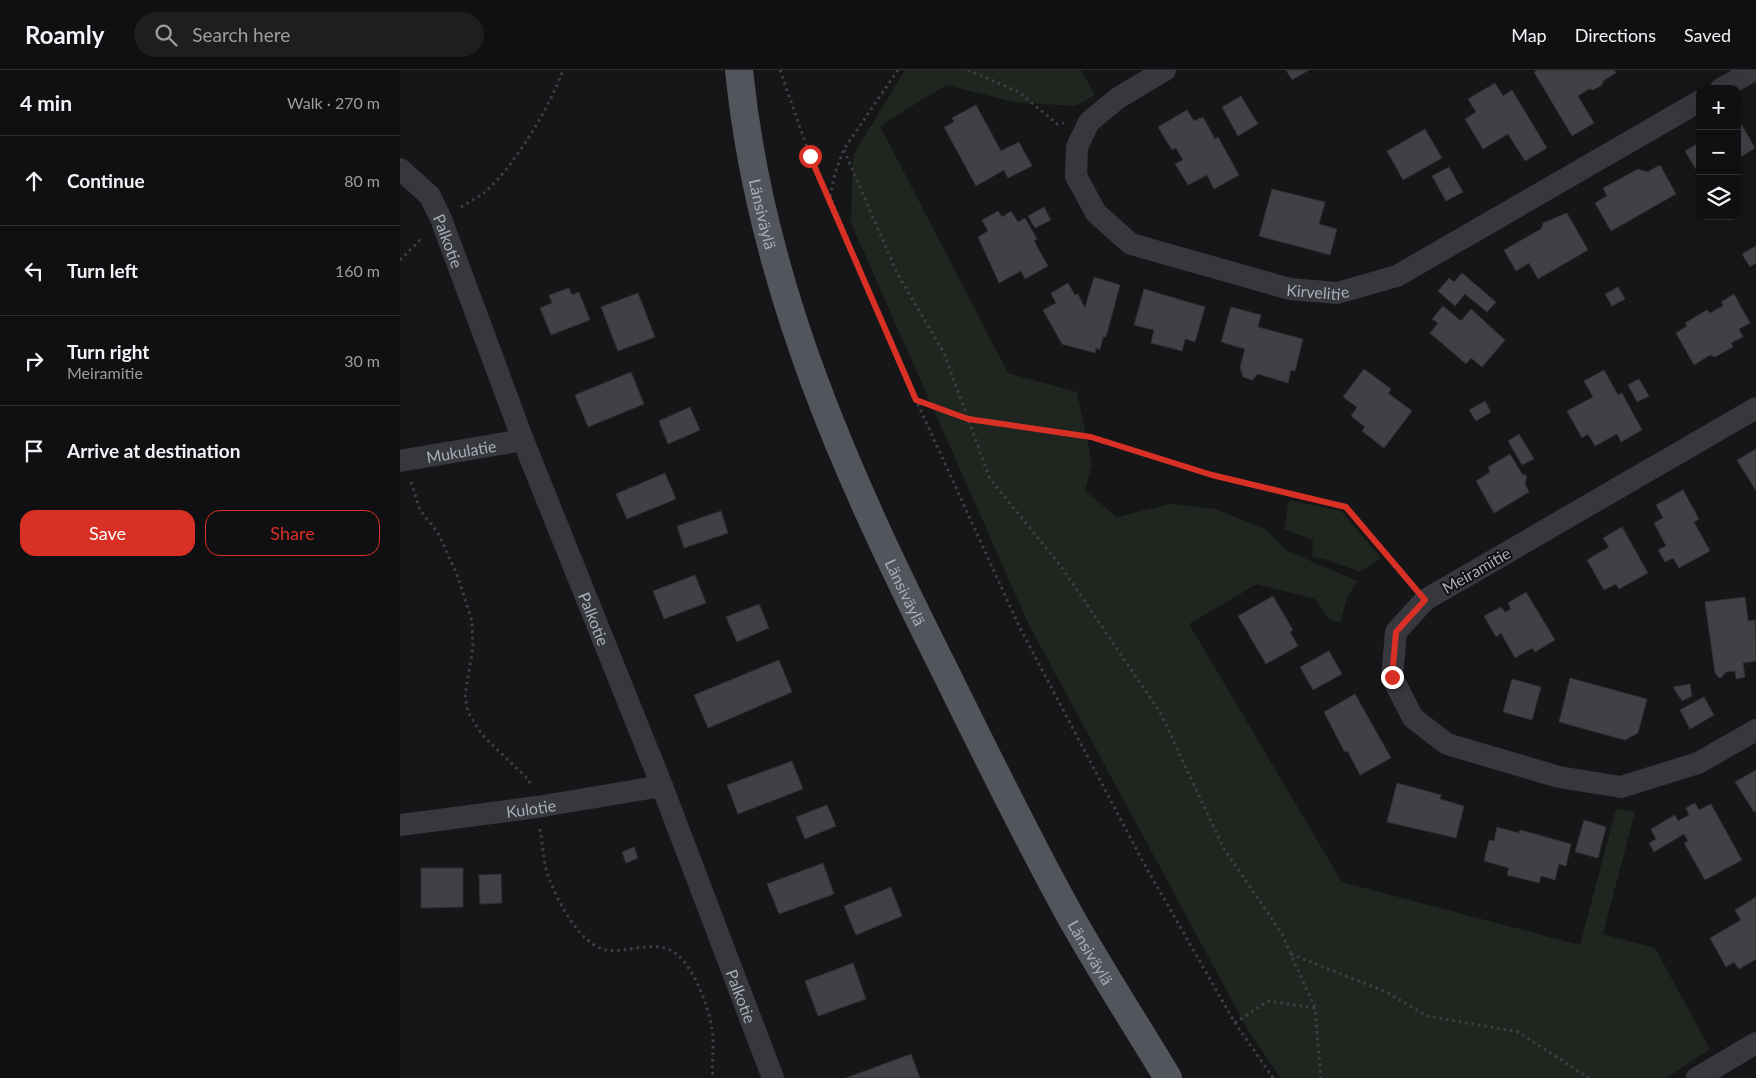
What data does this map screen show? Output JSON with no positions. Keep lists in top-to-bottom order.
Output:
{
  "streets": {
    "main road": ["Länsiväylä"],
    "street": [
      "Palkotie",
      "Kirvelitie",
      "Mukulatie",
      "Meiramitie",
      "Kulotie"
    ]
  },
  "crossings": [
    ["Palkotie", "Mukulatie"],
    ["Palkotie", "Kulotie"]
  ],
  "page": {
    "header": "Roamly",
    "search": "Search here",
    "nav": ["Map", "Directions", "Saved"],
    "heading": ["4 min", "Walk · 270 m"],
    "map_buttons": ["+", "−"],
    "list": [
      ["Continue", "80 m"],
      ["Turn left", "160 m"],
      ["Turn right", "Meiramitie", "30 m"],
      "Arrive at destination"
    ],
    "buttons": ["Save", "Share"]
  }
}
